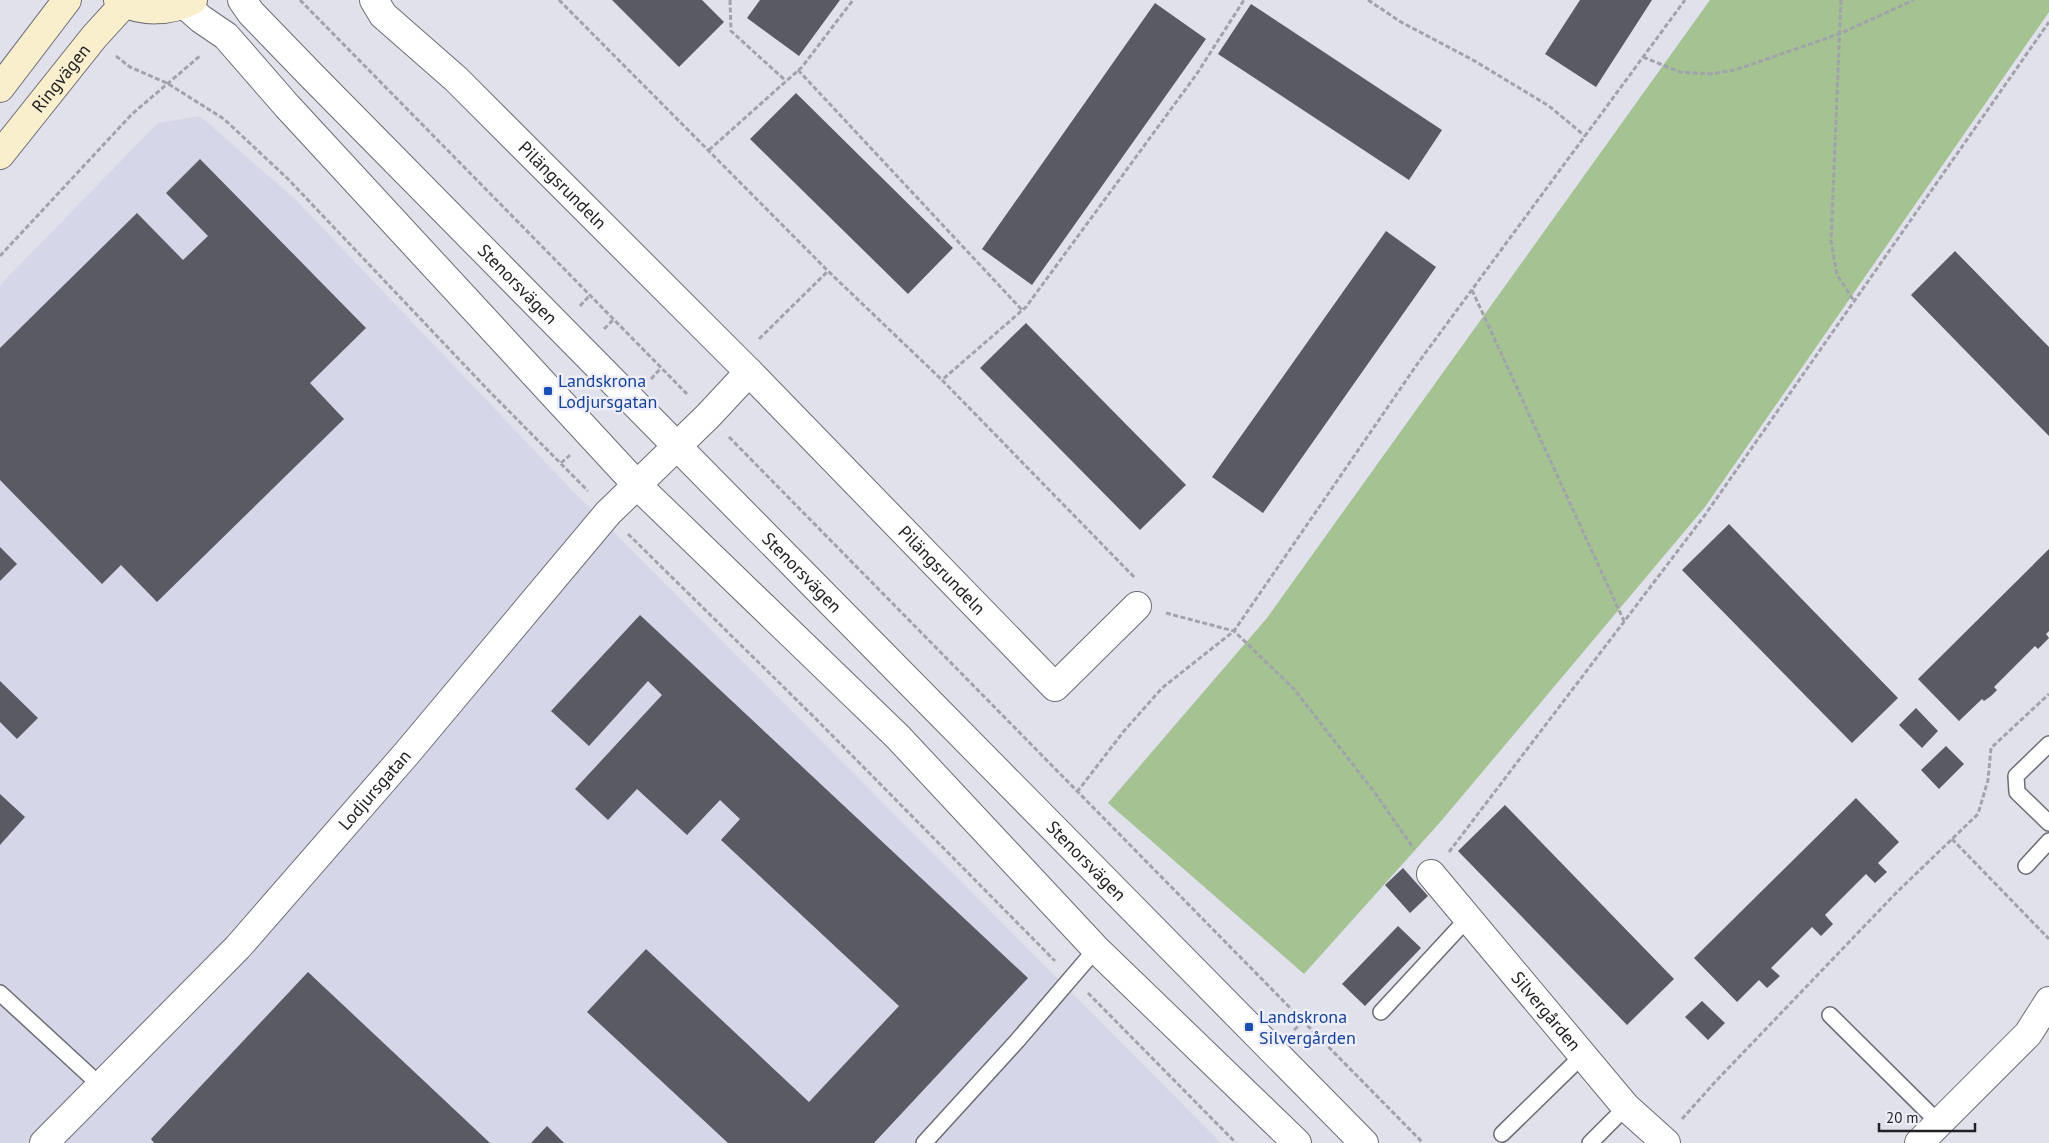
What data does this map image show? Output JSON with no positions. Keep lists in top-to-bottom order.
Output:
{
  "streets": {
    "main road": ["Ringvägen"],
    "street": [
      "Pilängsrundeln",
      "Stenorsvägen",
      "Lodjursgatan",
      "Silvergården"
    ]
  },
  "places": {
    "transit": ["Landskrona Lodjursgatan", "Landskrona Silvergården"]
  },
  "scale_bar": "20 m"
}
